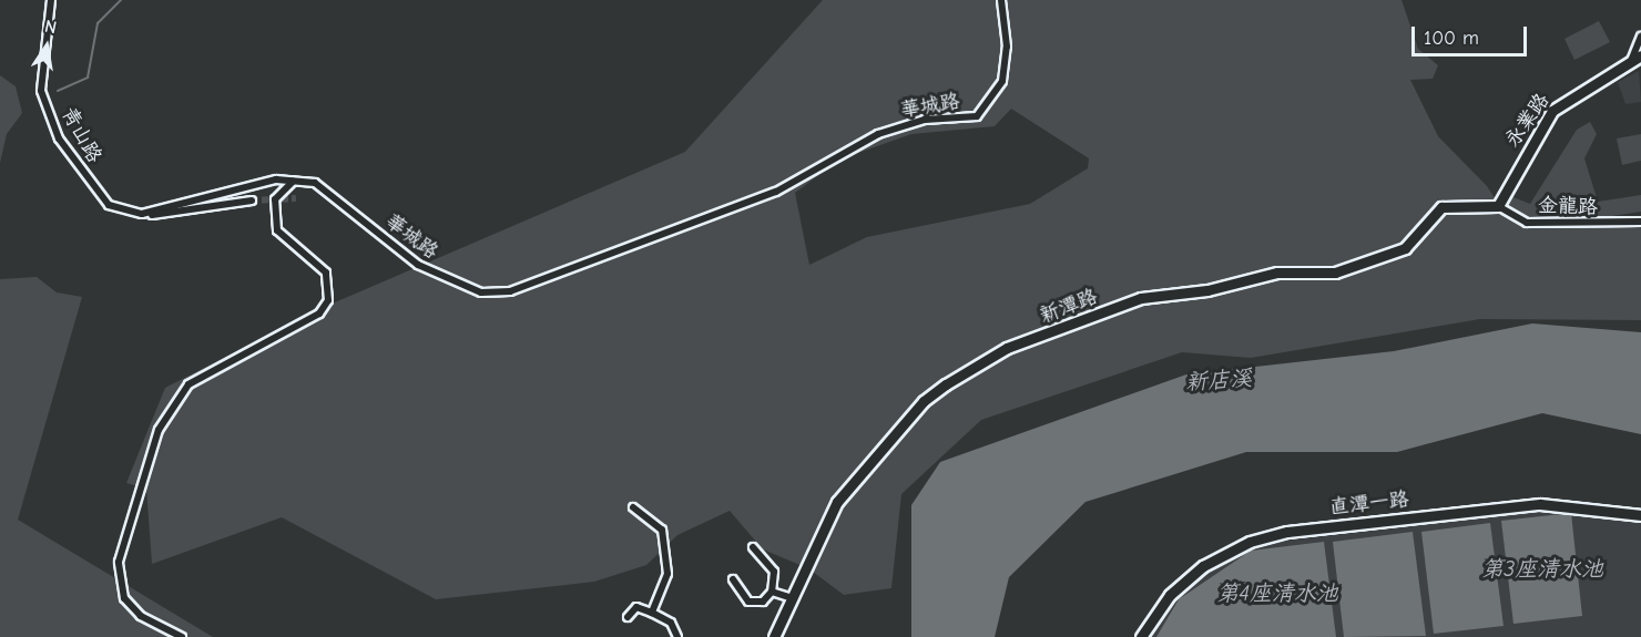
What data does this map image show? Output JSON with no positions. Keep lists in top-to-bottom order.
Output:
{
  "streets": {
    "street": [
      "華城路",
      "永業路",
      "青山路",
      "金龍路",
      "新潭路",
      "直潭一路"
    ]
  },
  "crossings": [
    ["華城路", "青山路"],
    ["永業路", "金龍路"],
    ["永業路", "新潭路"],
    ["金龍路", "新潭路"]
  ],
  "water": ["新店溪", "第3座清水池", "第4座清水池"],
  "scale_bar": "100 m",
  "north": "top"
}
